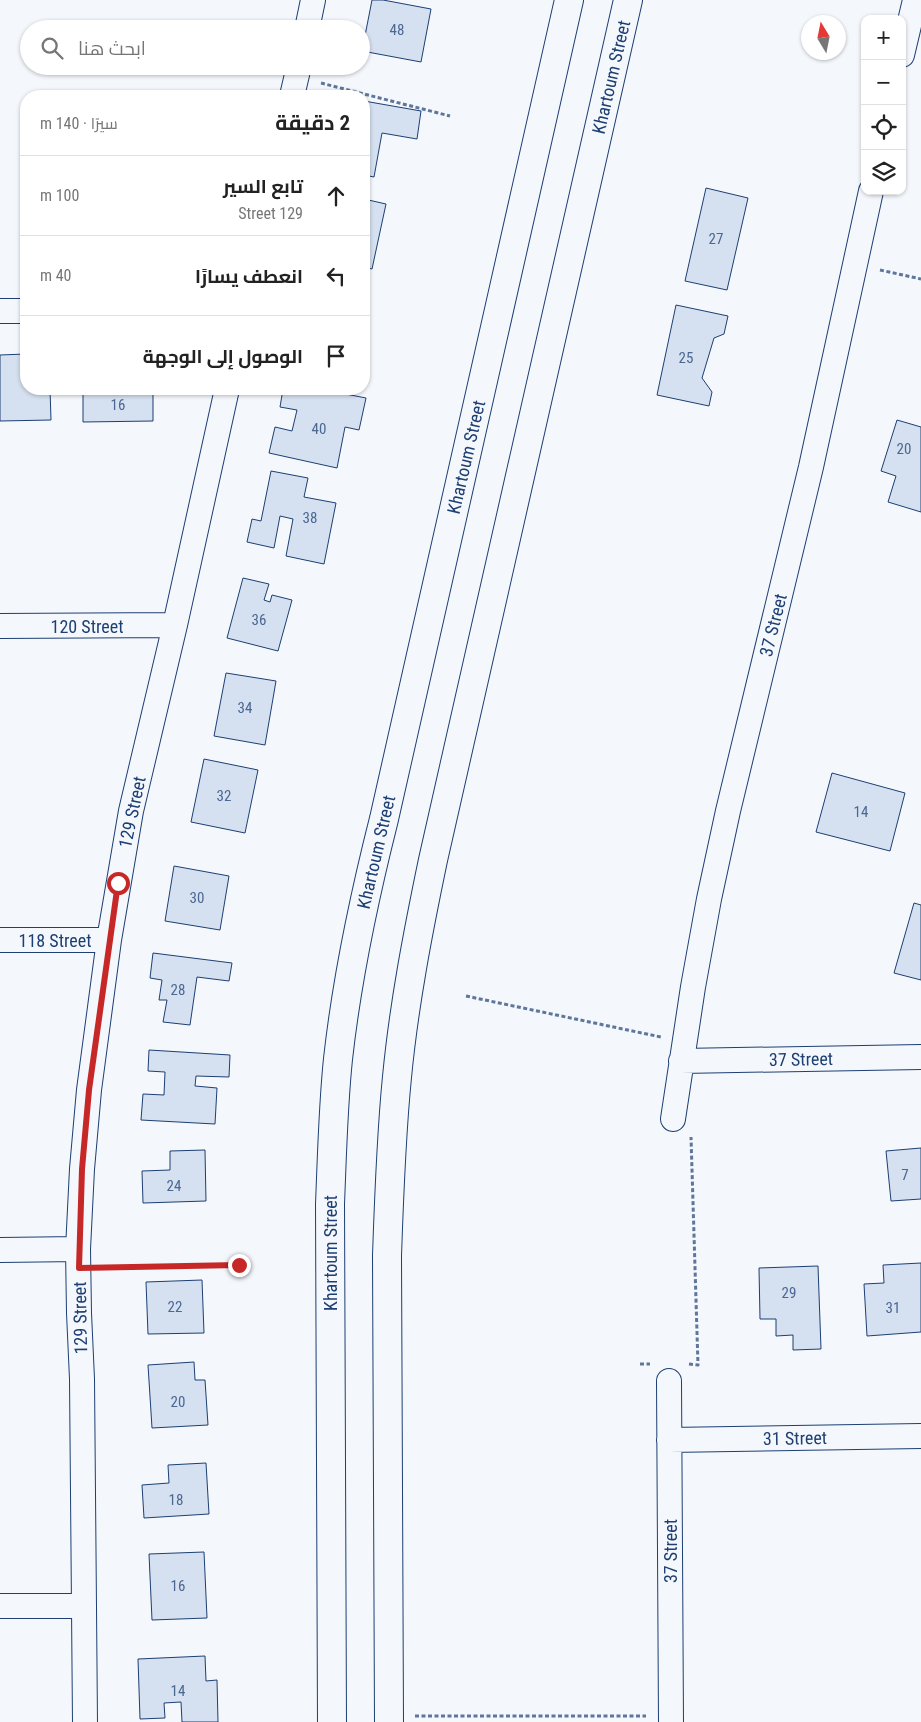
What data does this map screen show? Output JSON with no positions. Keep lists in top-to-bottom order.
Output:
{
  "streets": {
    "main road": ["Khartoum Street"],
    "street": [
      "37 Street",
      "120 Street",
      "129 Street",
      "118 Street",
      "31 Street"
    ]
  },
  "crossings": [
    ["37 Street", "31 Street"],
    ["120 Street", "129 Street"],
    ["129 Street", "118 Street"]
  ],
  "house_numbers": [
    "48",
    "27",
    "25",
    "16",
    "40",
    "20",
    "38",
    "36",
    "34",
    "32",
    "14",
    "30",
    "28",
    "7",
    "24",
    "29",
    "22",
    "31",
    "20",
    "18",
    "16",
    "14"
  ],
  "north": "top",
  "page": {
    "map_buttons": ["+", "−"],
    "search": "ابحث هنا",
    "heading": ["2 دقيقة", "سيرًا · 140 m"],
    "list": [
      ["تابع السير", "129 Street", "100 m"],
      ["انعطف يسارًا", "40 m"],
      "الوصول إلى الوجهة"
    ]
  }
}
